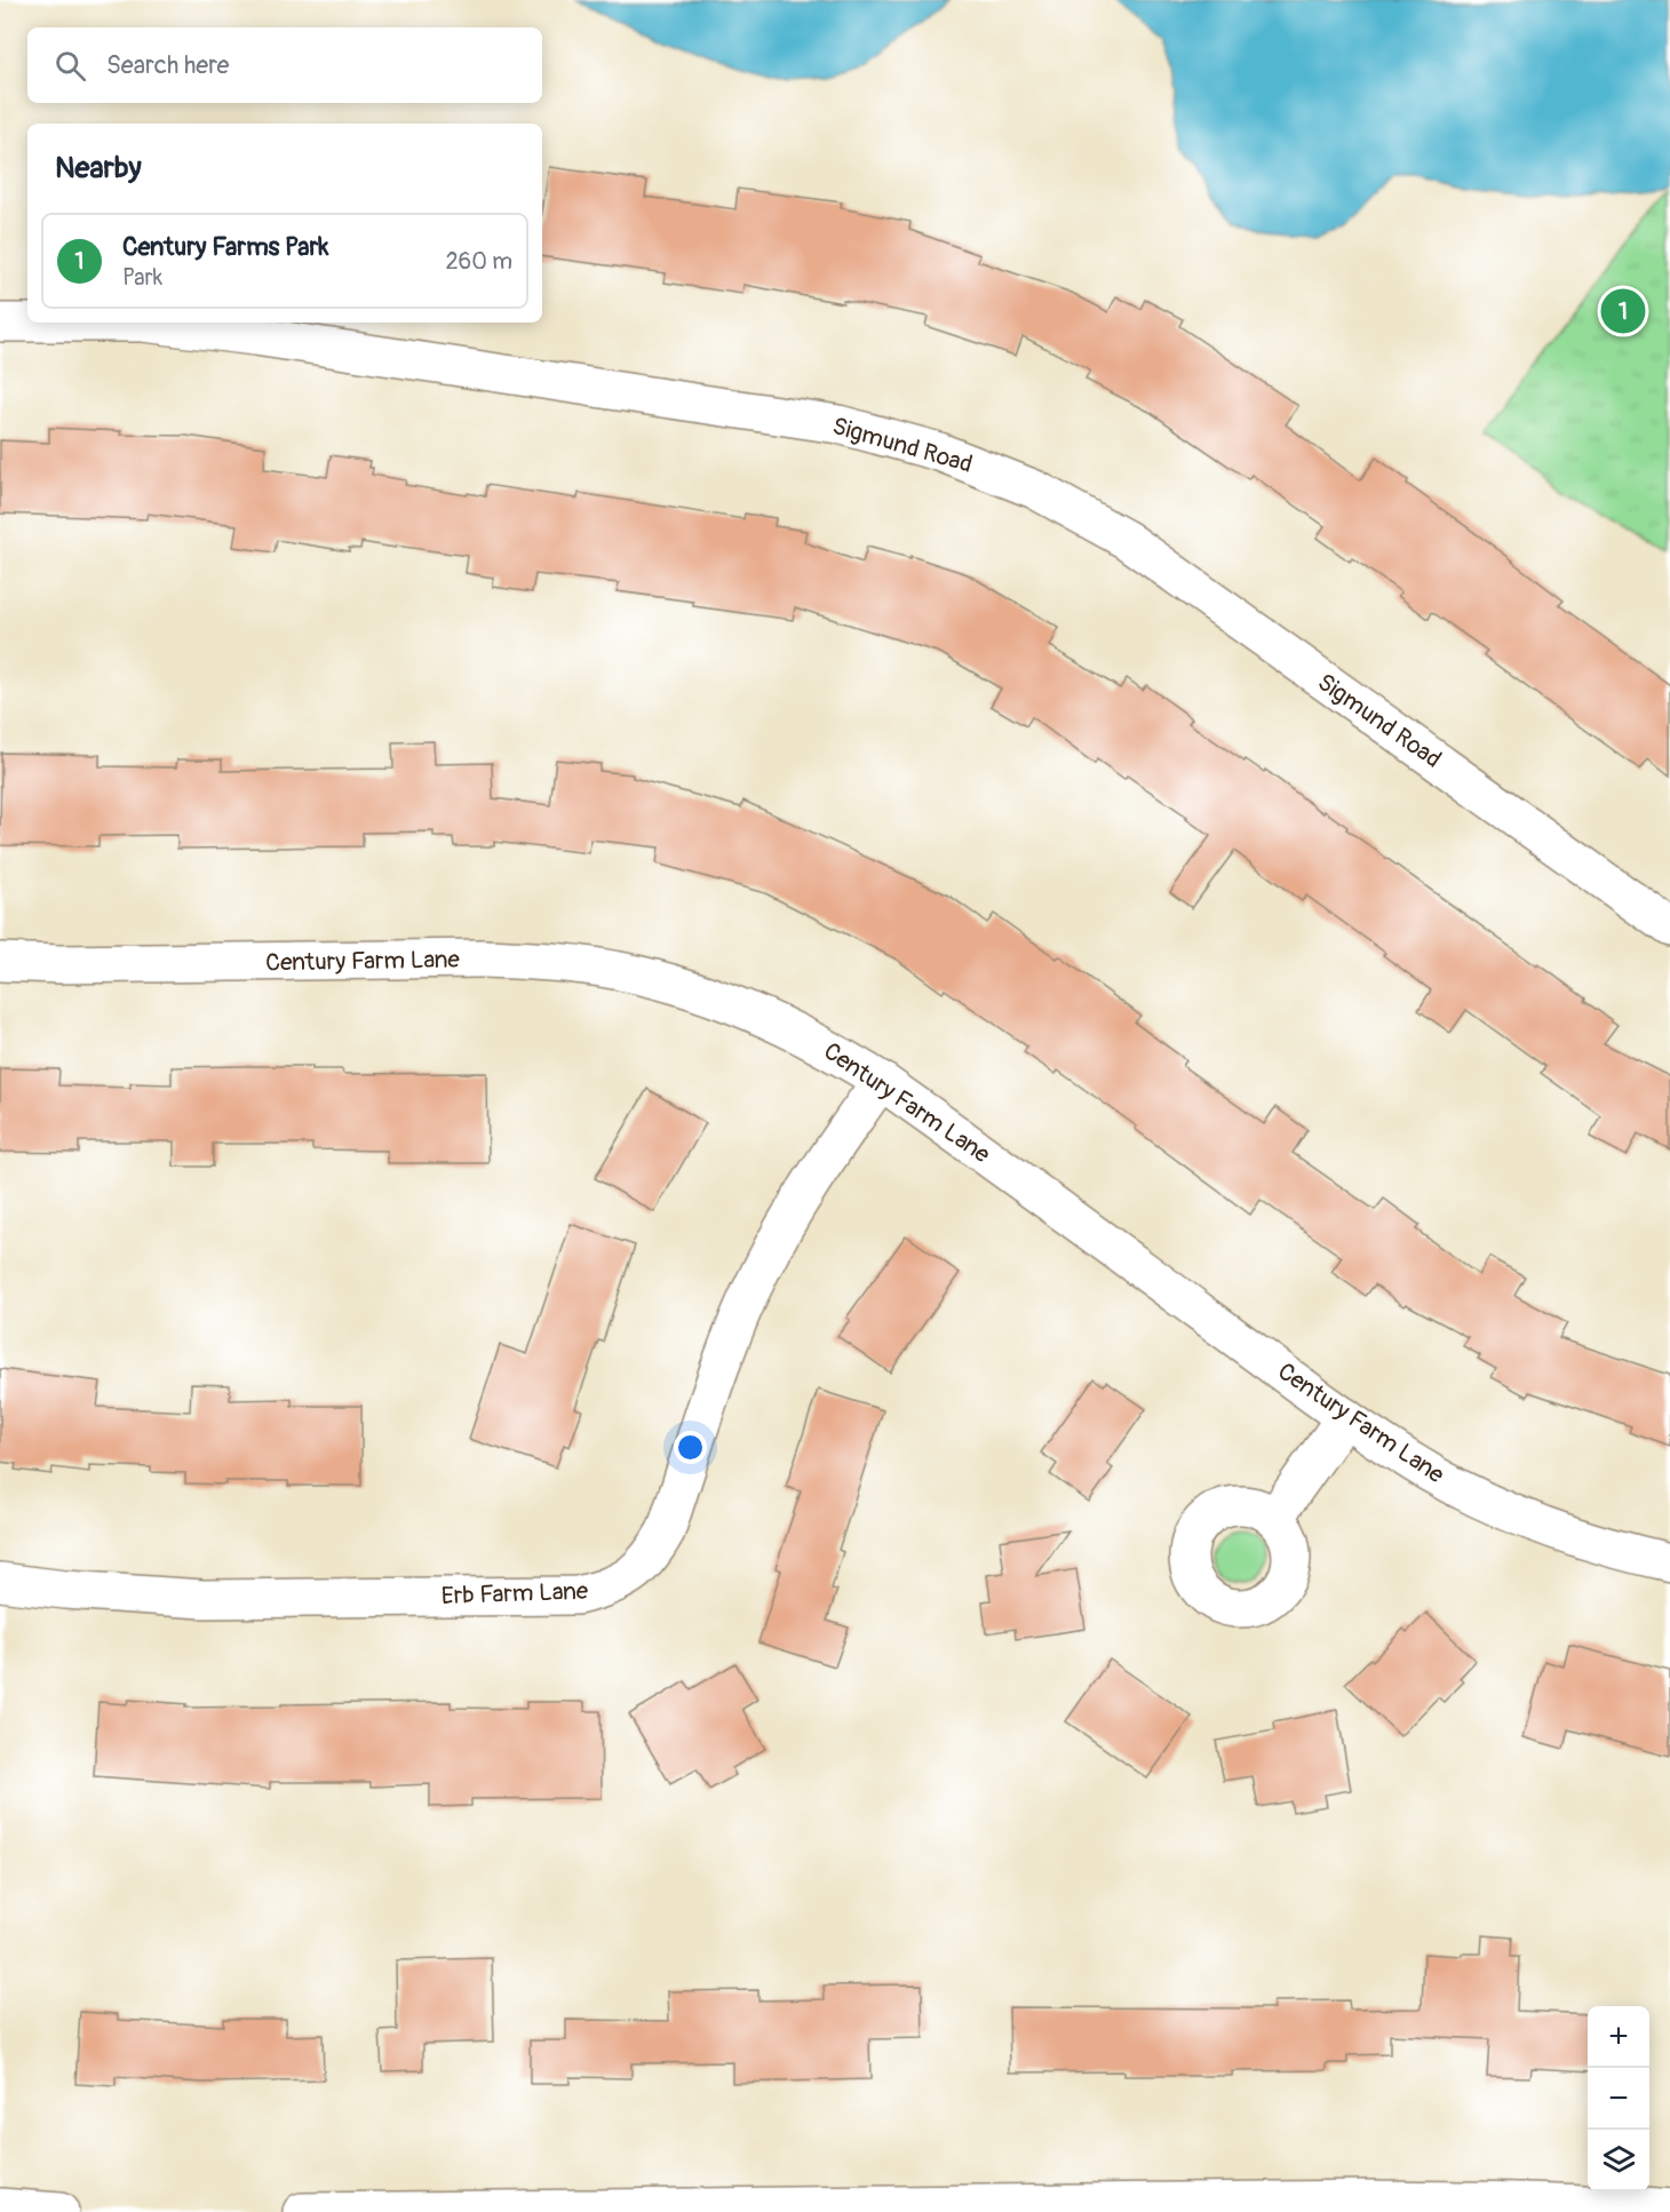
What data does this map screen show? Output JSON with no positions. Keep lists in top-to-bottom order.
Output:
{
  "streets": {
    "street": ["Sigmund Road", "Century Farm Lane", "Erb Farm Lane"]
  },
  "crossings": [
    ["Century Farm Lane", "Erb Farm Lane"]
  ],
  "page": {
    "search": "Search here",
    "heading": "Nearby",
    "list": [
      {
        "mark": "1",
        "name": "Century Farms Park",
        "note": "Park",
        "value": "260 m"
      }
    ],
    "pins": "1",
    "map_buttons": ["+", "−"]
  }
}
